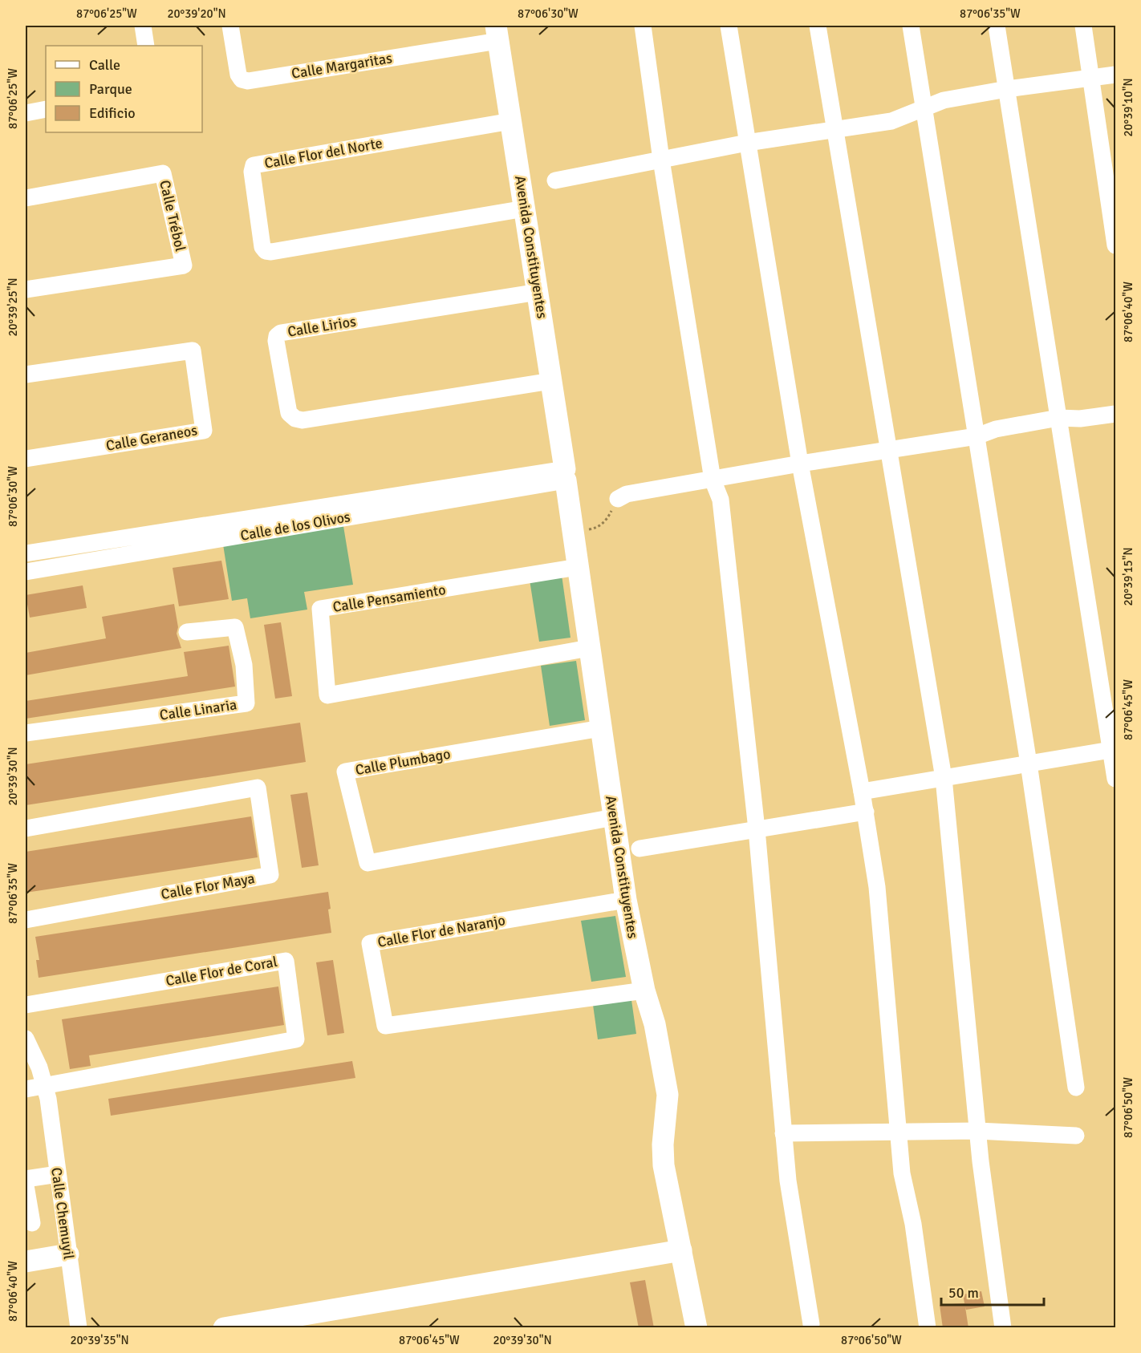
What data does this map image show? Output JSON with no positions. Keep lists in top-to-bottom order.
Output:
{
  "streets": {
    "main road": ["Avenida Constituyentes"],
    "street": [
      "Calle Margaritas",
      "Calle Flor del Norte",
      "Calle Trébol",
      "Calle Lirios",
      "Calle Geraneos",
      "Calle de los Olivos",
      "Calle Pensamiento",
      "Calle Linaria",
      "Calle Plumbago",
      "Calle Flor Maya",
      "Calle Flor de Naranjo",
      "Calle Flor de Coral",
      "Calle Chemuyil"
    ]
  },
  "crossings": [
    ["Calle Margaritas", "Avenida Constituyentes"],
    ["Calle Flor del Norte", "Avenida Constituyentes"],
    ["Avenida Constituyentes", "Calle Lirios"],
    ["Avenida Constituyentes", "Calle de los Olivos"],
    ["Avenida Constituyentes", "Calle Pensamiento"],
    ["Avenida Constituyentes", "Calle Plumbago"],
    ["Avenida Constituyentes", "Calle Flor de Naranjo"],
    ["Calle Flor de Coral", "Calle Chemuyil"]
  ],
  "legend": ["Calle", "Parque", "Edificio"],
  "scale_bar": "50 m",
  "coordinates": [
    "87°06'25\"W",
    "20°39'20\"N",
    "87°06'30\"W",
    "87°06'35\"W",
    "20°39'10\"N",
    "20°39'25\"N",
    "87°06'40\"W",
    "20°39'15\"N",
    "87°06'45\"W",
    "20°39'30\"N",
    "87°06'50\"W",
    "20°39'35\"N"
  ]
}
